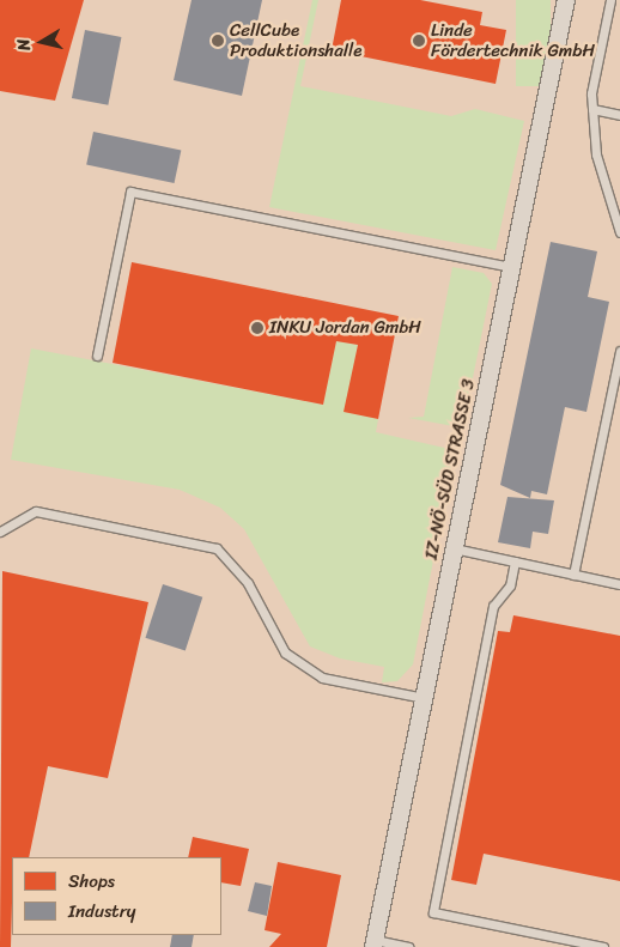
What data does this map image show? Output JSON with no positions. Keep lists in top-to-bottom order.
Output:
{
  "streets": {
    "street": ["IZ-NÖ-SÜD STRASSE 3"]
  },
  "places": ["CellCube Produktionshalle", "Linde Fördertechnik GmbH", "INKU Jordan GmbH"],
  "legend": ["Shops", "Industry"],
  "north": "left"
}
